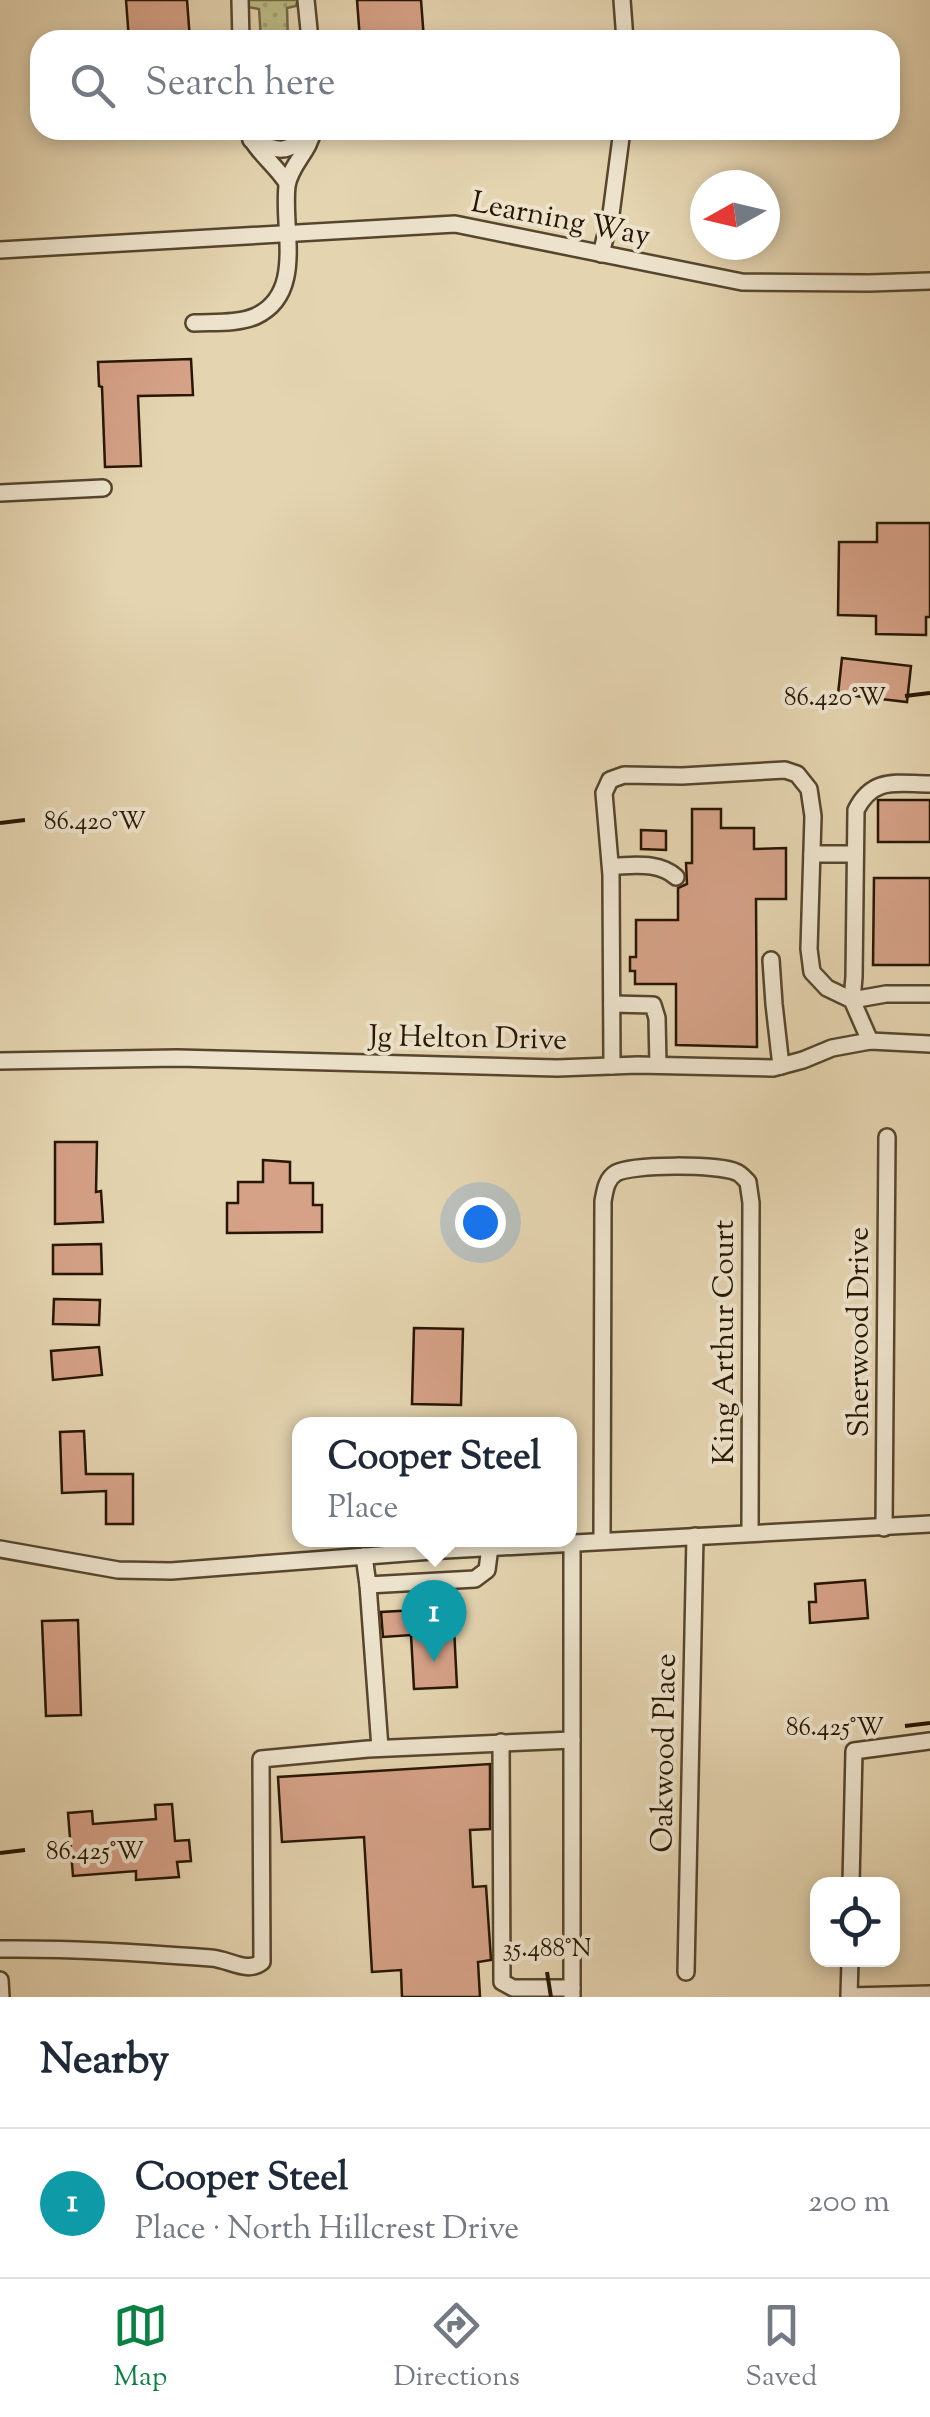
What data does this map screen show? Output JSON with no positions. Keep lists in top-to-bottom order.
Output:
{
  "streets": {
    "street": [
      "Learning Way",
      "Jg Helton Drive",
      "Sherwood Drive",
      "King Arthur Court",
      "Oakwood Place"
    ]
  },
  "north": "left",
  "page": {
    "search": "Search here",
    "popup": ["Cooper Steel", "Place"],
    "pins": "1",
    "heading": "Nearby",
    "list": [
      {
        "mark": "1",
        "name": "Cooper Steel",
        "note": "Place · North Hillcrest Drive",
        "value": "200 m"
      }
    ],
    "nav": ["Map", "Directions", "Saved"]
  },
  "coordinates": ["86.420°W", "86.425°W", "35.488°N"]
}
